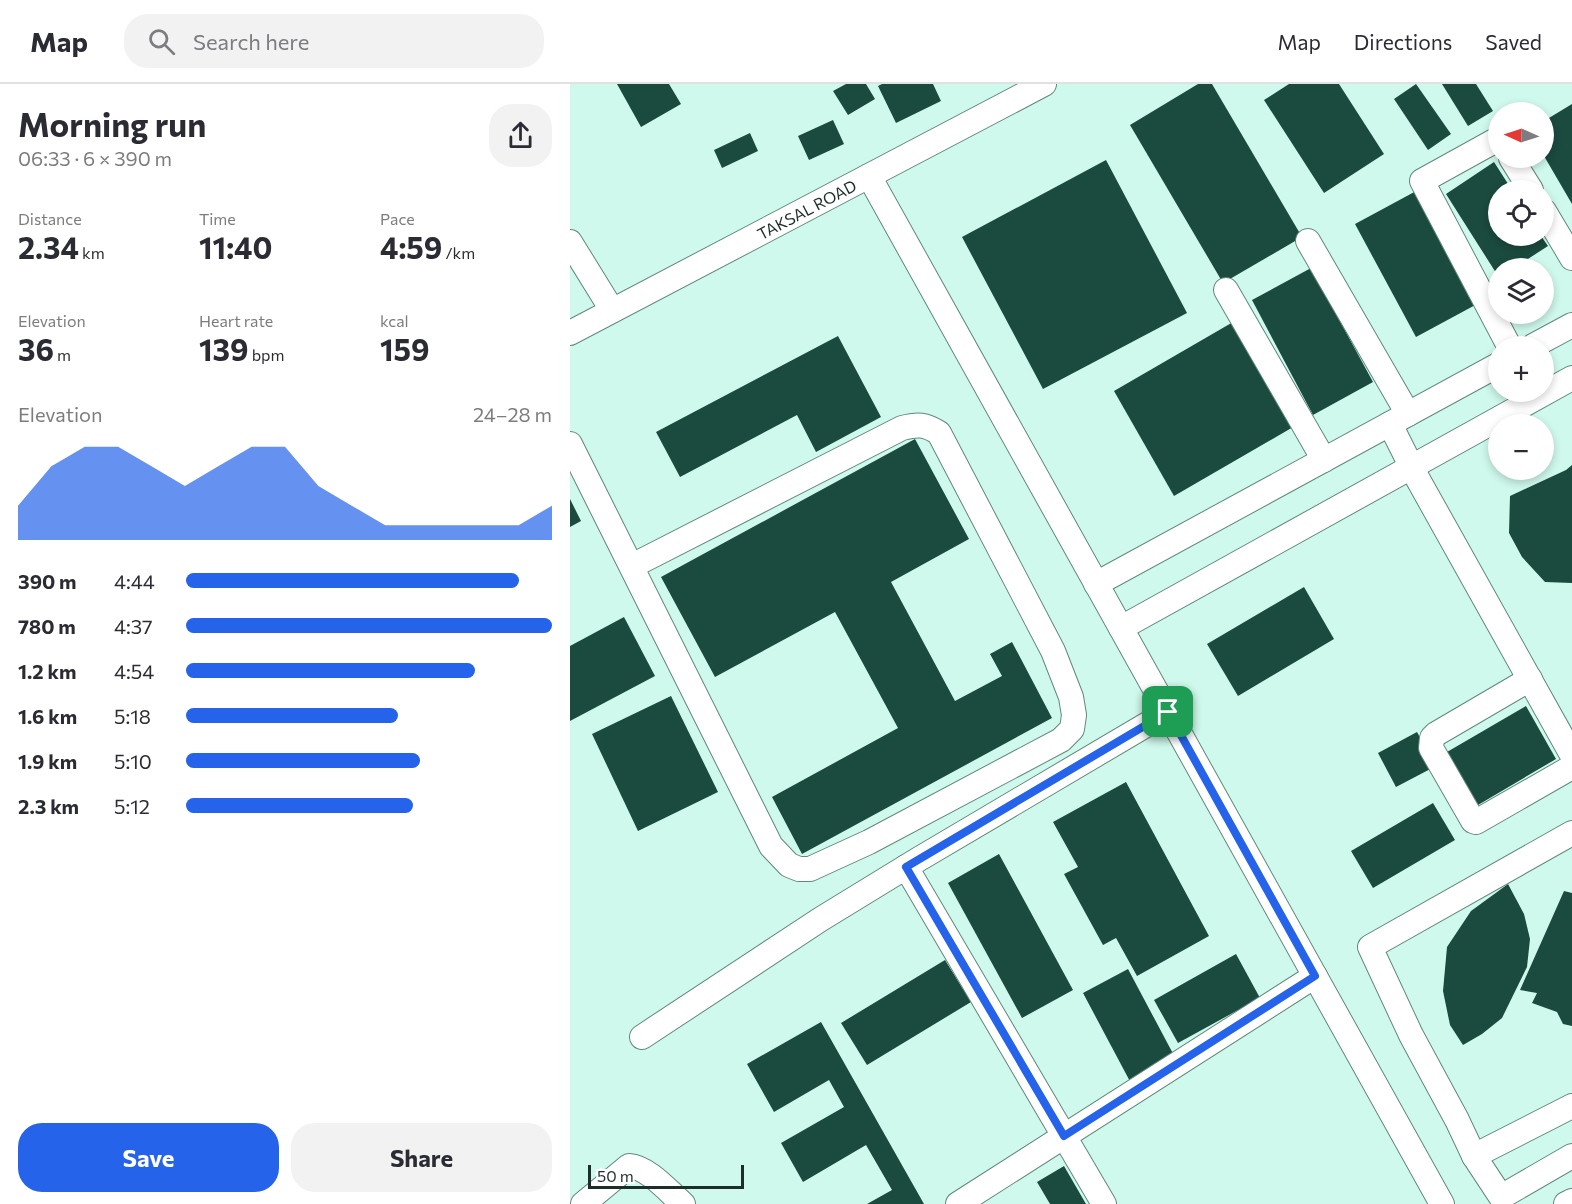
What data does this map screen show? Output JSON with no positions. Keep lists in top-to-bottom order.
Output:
{
  "streets": {
    "street": ["TAKSAL ROAD"]
  },
  "scale_bar": "50 m",
  "north": "left",
  "page": {
    "header": "Map",
    "search": "Search here",
    "nav": ["Map", "Directions", "Saved"],
    "heading": ["Morning run", "06:33 · 6 × 390 m"],
    "map_buttons": ["+", "−"],
    "stats": [
      ["Distance", "2.34 km"],
      ["Time", "11:40"],
      ["Pace", "4:59 /km"],
      ["Elevation", "36 m"],
      ["Heart rate", "139 bpm"],
      ["kcal", "159"]
    ],
    "chart": ["Elevation", "24–28 m"],
    "list": [
      {
        "name": "390 m",
        "note": "4:44"
      },
      {
        "name": "780 m",
        "note": "4:37"
      },
      {
        "name": "1.2 km",
        "note": "4:54"
      },
      {
        "name": "1.6 km",
        "note": "5:18"
      },
      {
        "name": "1.9 km",
        "note": "5:10"
      },
      {
        "name": "2.3 km",
        "note": "5:12"
      }
    ],
    "buttons": ["Save", "Share"],
    "scale": "50 m"
  }
}
